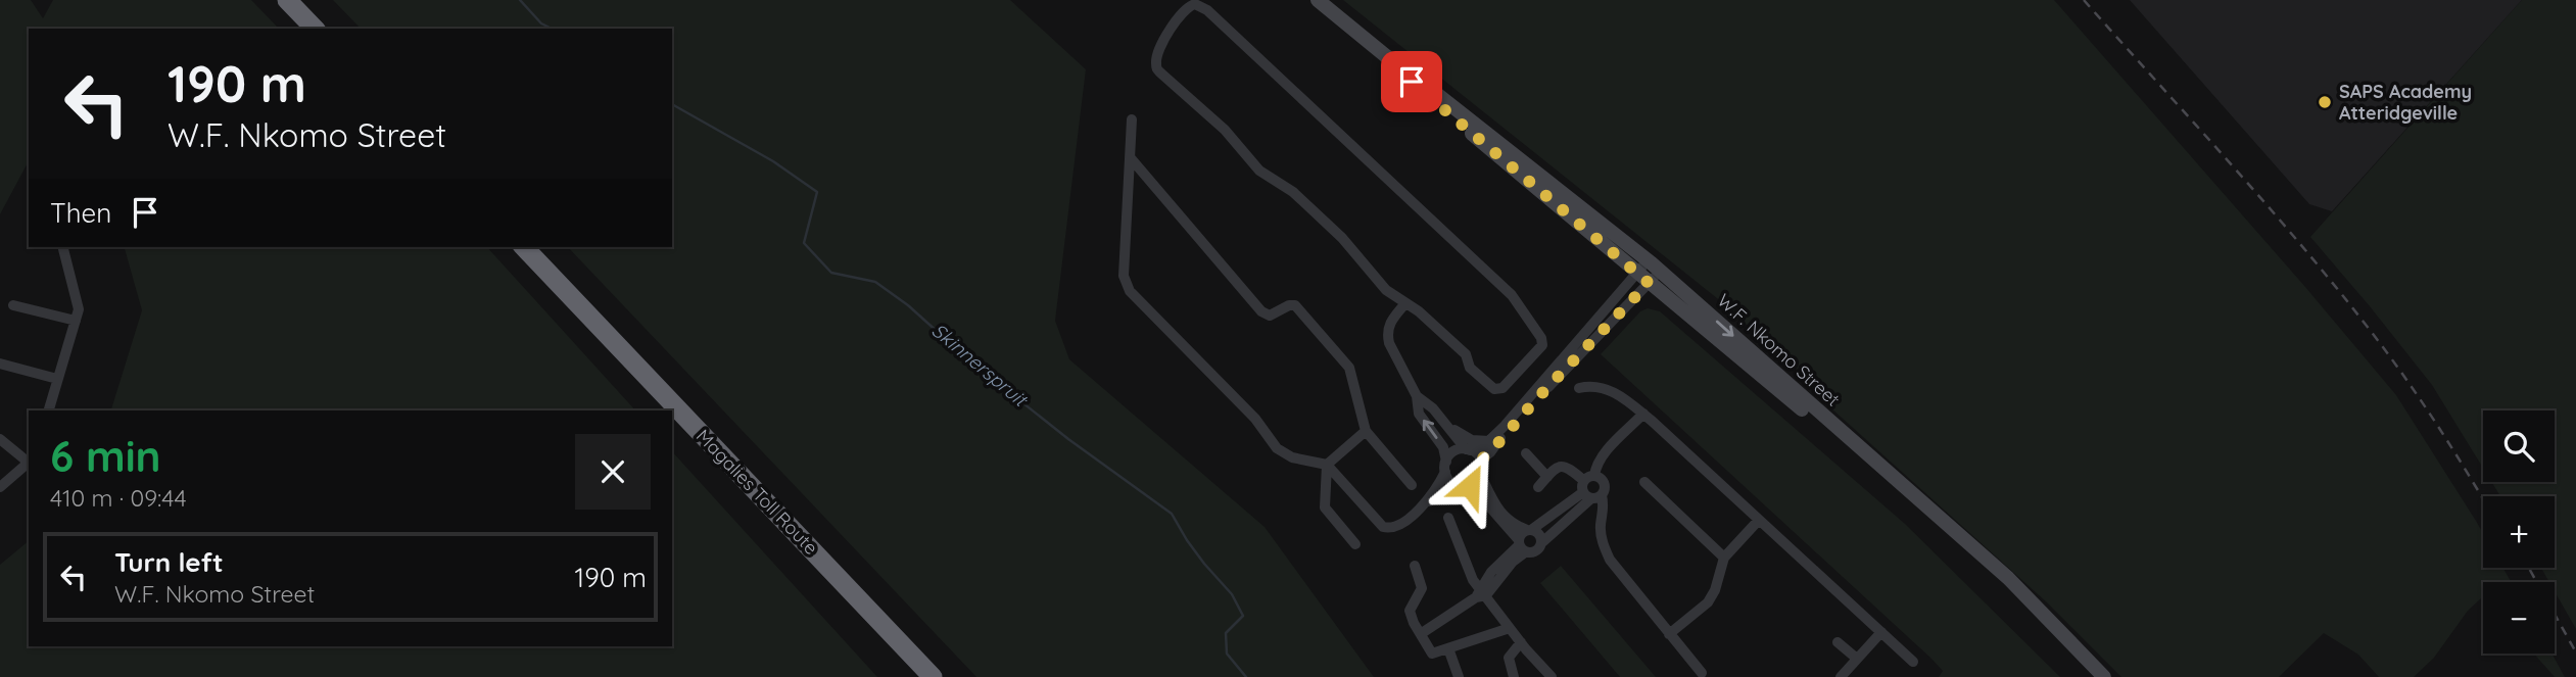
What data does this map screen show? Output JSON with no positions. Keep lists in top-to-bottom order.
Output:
{
  "streets": {
    "highway": ["Magalies Toll Route"],
    "main road": ["W.F. Nkomo Street"]
  },
  "water": ["Skinnerspruit"],
  "places": ["SAPS Academy Atteridgeville"],
  "page": {
    "turn": ["190 m", "W.F. Nkomo Street"],
    "then": "Then",
    "map_buttons": ["+", "−"],
    "heading": ["6 min", "410 m · 09:44"],
    "list": [
      {
        "name": "Turn left",
        "note": "W.F. Nkomo Street",
        "value": "190 m"
      }
    ]
  }
}
